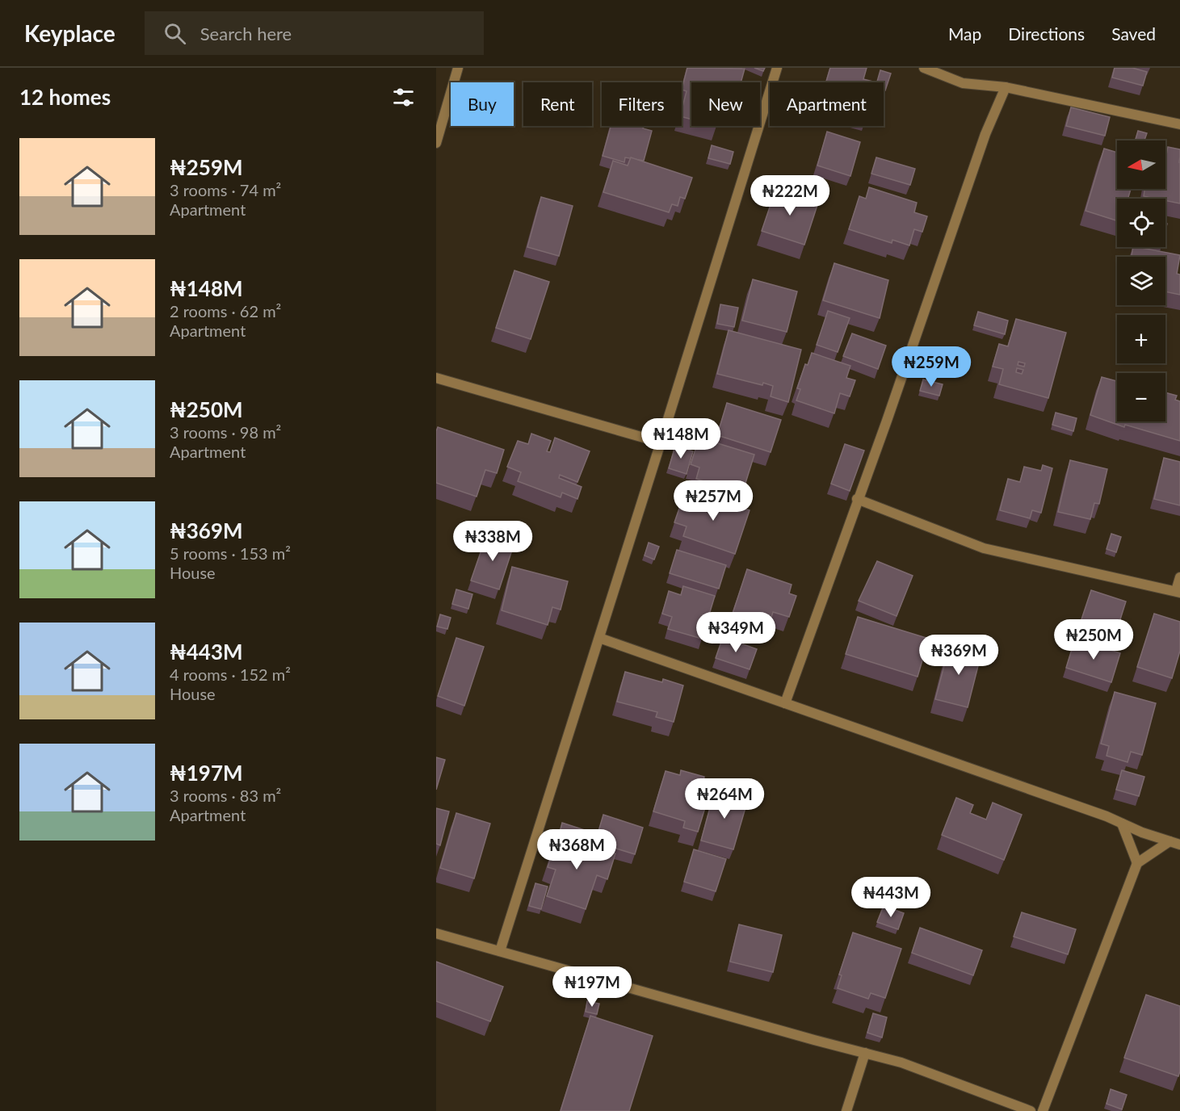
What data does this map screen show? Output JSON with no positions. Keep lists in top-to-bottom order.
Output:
{
  "north": "left",
  "page": {
    "header": "Keyplace",
    "search": "Search here",
    "nav": ["Map", "Directions", "Saved"],
    "heading": "12 homes",
    "chip": [
      "Buy",
      "Rent",
      "Filters",
      "New",
      "Apartment"
    ],
    "list": [
      {
        "name": "₦259M",
        "note": "3 rooms · 74 m² · Apartment"
      },
      {
        "name": "₦148M",
        "note": "2 rooms · 62 m² · Apartment"
      },
      {
        "name": "₦250M",
        "note": "3 rooms · 98 m² · Apartment"
      },
      {
        "name": "₦369M",
        "note": "5 rooms · 153 m² · House"
      },
      {
        "name": "₦443M",
        "note": "4 rooms · 152 m² · House"
      },
      {
        "name": "₦197M",
        "note": "3 rooms · 83 m² · Apartment"
      }
    ],
    "map_buttons": ["+", "−"],
    "price": [
      "₦222M",
      "₦259M",
      "₦148M",
      "₦257M",
      "₦338M",
      "₦349M",
      "₦250M",
      "₦369M",
      "₦264M",
      "₦368M",
      "₦443M",
      "₦197M"
    ]
  }
}
